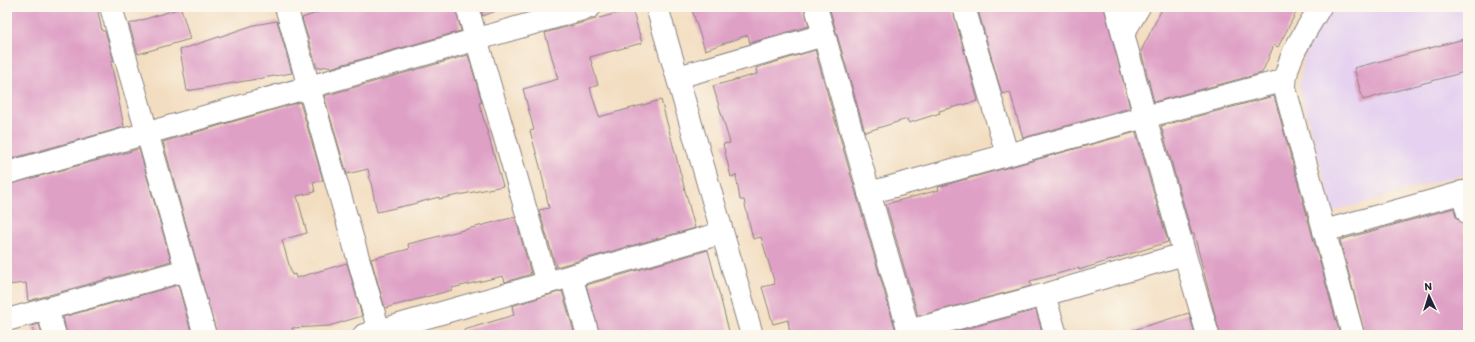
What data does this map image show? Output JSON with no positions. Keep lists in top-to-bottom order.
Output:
{
  "north": "top"
}
